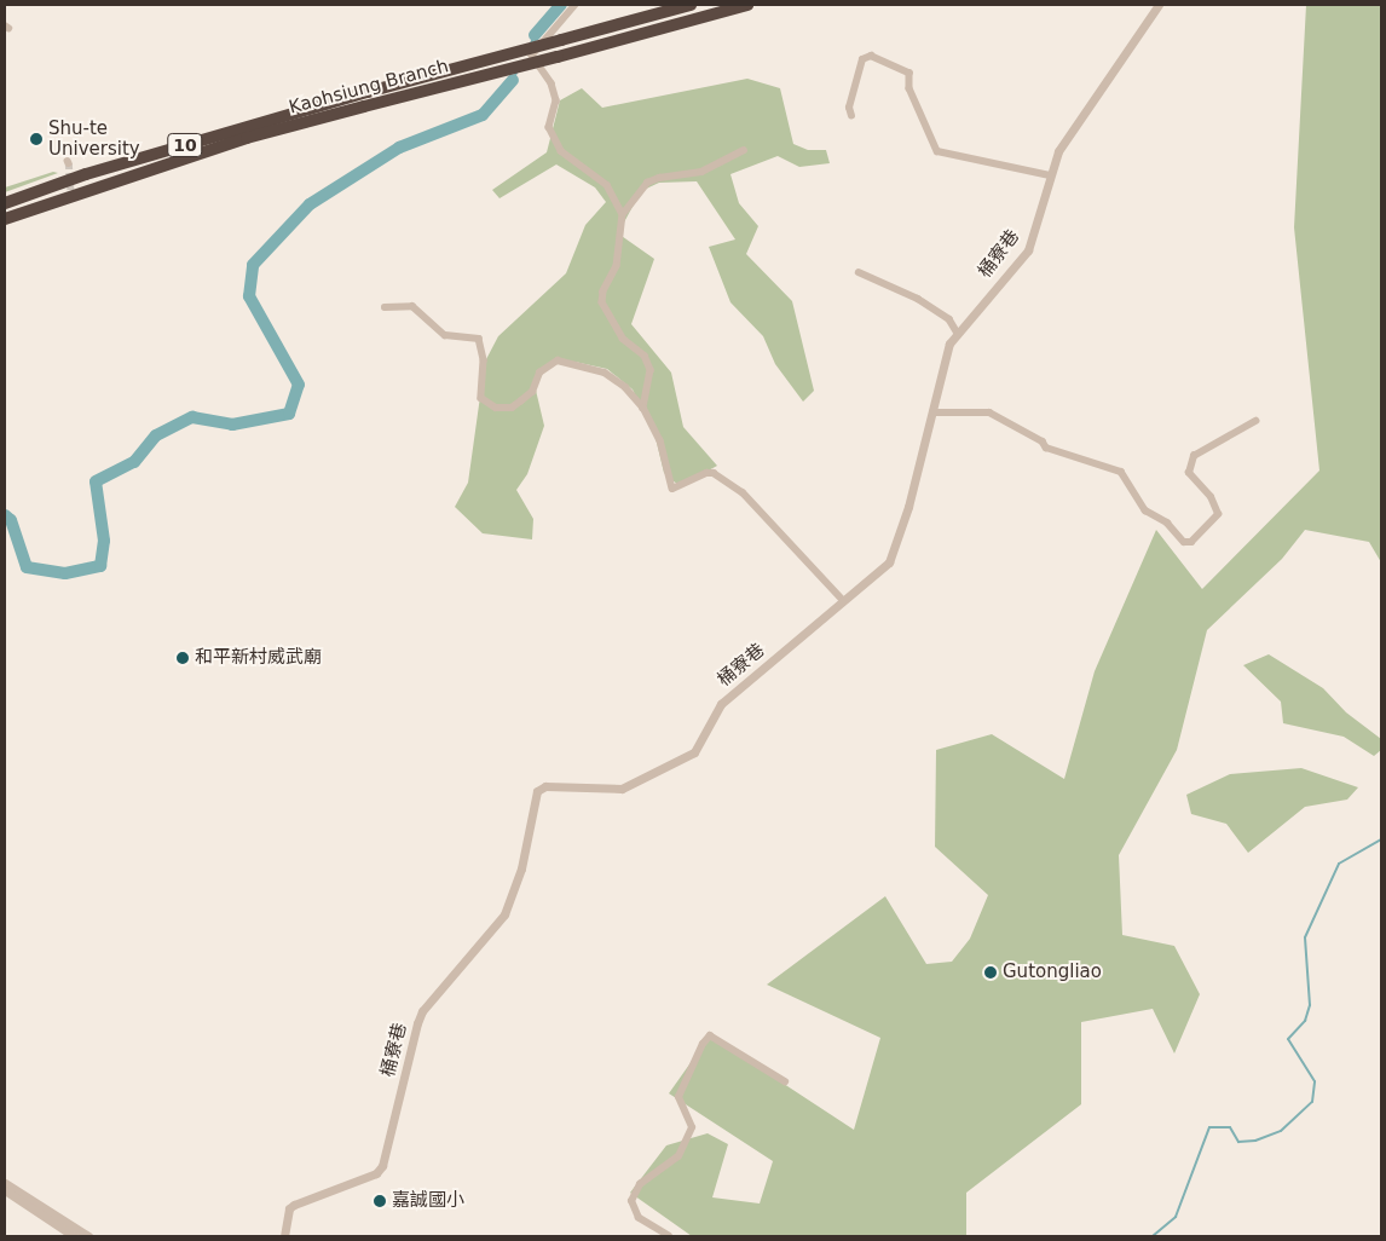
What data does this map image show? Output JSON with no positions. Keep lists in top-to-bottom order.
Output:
{
  "streets": {
    "highway": ["Kaohsiung Branch", "10"],
    "street": ["桶寮巷"]
  },
  "places": [
    "Shu-te University",
    "和平新村威武廟",
    "Gutongliao",
    "嘉誠國小"
  ]
}
